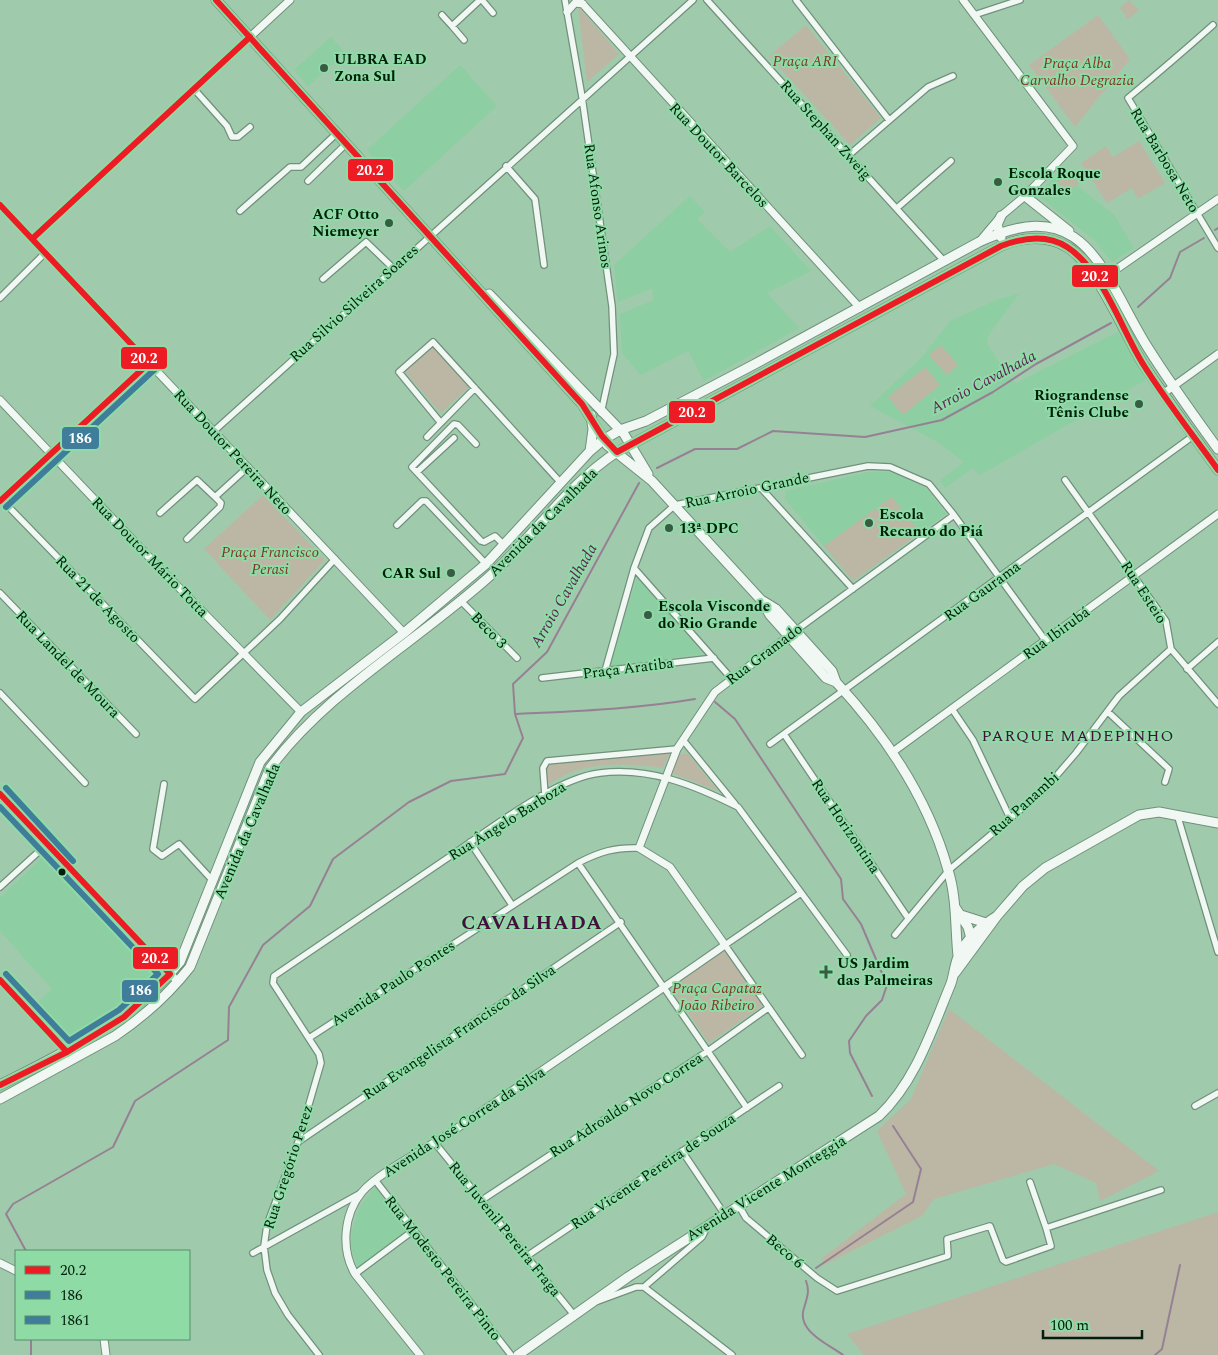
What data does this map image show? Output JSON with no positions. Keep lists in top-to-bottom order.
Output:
{
  "streets": {
    "main road": ["Avenida da Cavalhada", "Avenida Vicente Monteggia"],
    "street": [
      "Rua Stephan Zweig",
      "Rua Doutor Barcelos",
      "Rua Barbosa Neto",
      "Rua Afonso Arinos",
      "Rua Silvio Silveira Soares",
      "Rua Doutor Pereira Neto",
      "Rua Arroio Grande",
      "Rua Doutor Mário Totta",
      "Rua Gaurama",
      "Rua Esteio",
      "Rua 21 de Agosto",
      "Beco 3",
      "Rua Ibirubá",
      "Rua Gramado",
      "Rua Landel de Moura",
      "Praça Aratiba",
      "Rua Panambi",
      "Rua Ângelo Barboza",
      "Rua Horizontina",
      "Avenida Paulo Pontes",
      "Rua Evangelista Francisco da Silva",
      "Rua Adroaldo Novo Correa",
      "Avenida José Correa da Silva",
      "Rua Gregório Perez",
      "Rua Vicente Pereira de Souza",
      "Rua Juvenil Pereira Fraga",
      "Beco 6",
      "Rua Modesto Pereira Pinto"
    ]
  },
  "crossings": [
    ["Rua Stephan Zweig", "Avenida da Cavalhada"],
    ["Rua Doutor Barcelos", "Rua Silvio Silveira Soares"],
    ["Rua Doutor Barcelos", "Avenida da Cavalhada"],
    ["Rua Afonso Arinos", "Rua Silvio Silveira Soares"],
    ["Rua Silvio Silveira Soares", "Rua Doutor Pereira Neto"],
    ["Rua Doutor Pereira Neto", "Avenida da Cavalhada"],
    ["Rua Arroio Grande", "Rua Gaurama"],
    ["Rua Arroio Grande", "Rua Ibirubá"],
    ["Rua Arroio Grande", "Rua Gramado"],
    ["Rua Arroio Grande", "Praça Aratiba"],
    ["Avenida da Cavalhada", "Rua Doutor Mário Totta"],
    ["Avenida da Cavalhada", "Rua Gaurama"],
    ["Avenida da Cavalhada", "Beco 3"],
    ["Rua Doutor Mário Totta", "Rua 21 de Agosto"],
    ["Rua Gaurama", "Rua Esteio"],
    ["Rua Gaurama", "Rua Horizontina"],
    ["Rua Esteio", "Rua Ibirubá"],
    ["Rua Esteio", "Rua Panambi"],
    ["Rua Gramado", "Rua Ângelo Barboza"],
    ["Rua Gramado", "Avenida Paulo Pontes"],
    ["Rua Panambi", "Rua Horizontina"],
    ["Rua Ângelo Barboza", "Rua Gregório Perez"],
    ["Avenida Paulo Pontes", "Rua Gregório Perez"],
    ["Rua Evangelista Francisco da Silva", "Rua Gregório Perez"],
    ["Rua Adroaldo Novo Correa", "Rua Juvenil Pereira Fraga"],
    ["Avenida José Correa da Silva", "Rua Juvenil Pereira Fraga"],
    ["Avenida José Correa da Silva", "Rua Modesto Pereira Pinto"],
    ["Rua Vicente Pereira de Souza", "Rua Juvenil Pereira Fraga"],
    ["Avenida Vicente Monteggia", "Rua Juvenil Pereira Fraga"],
    ["Avenida Vicente Monteggia", "Beco 6"]
  ],
  "districts": ["PARQUE MADEPINHO", "CAVALHADA"],
  "water": ["Arroio Cavalhada"],
  "parks": [
    "Praça ARI",
    "Praça Alba Carvalho Degrazia",
    "Praça Francisco Perasi",
    "Praça Capataz João Ribeiro"
  ],
  "places": {
    "other": [
      "ULBRA EAD Zona Sul",
      "Escola Roque Gonzales",
      "ACF Otto Niemeyer",
      "Riograndense Tênis Clube",
      "Escola Recanto do Piá",
      "13ª DPC",
      "CAR Sul",
      "Escola Visconde do Rio Grande"
    ],
    "health": ["US Jardim das Palmeiras"]
  },
  "lines": ["transit line 20.2", "transit line 186", "transit line 1861"],
  "legend": ["20.2", "186", "1861"],
  "scale_bar": "100 m"
}
